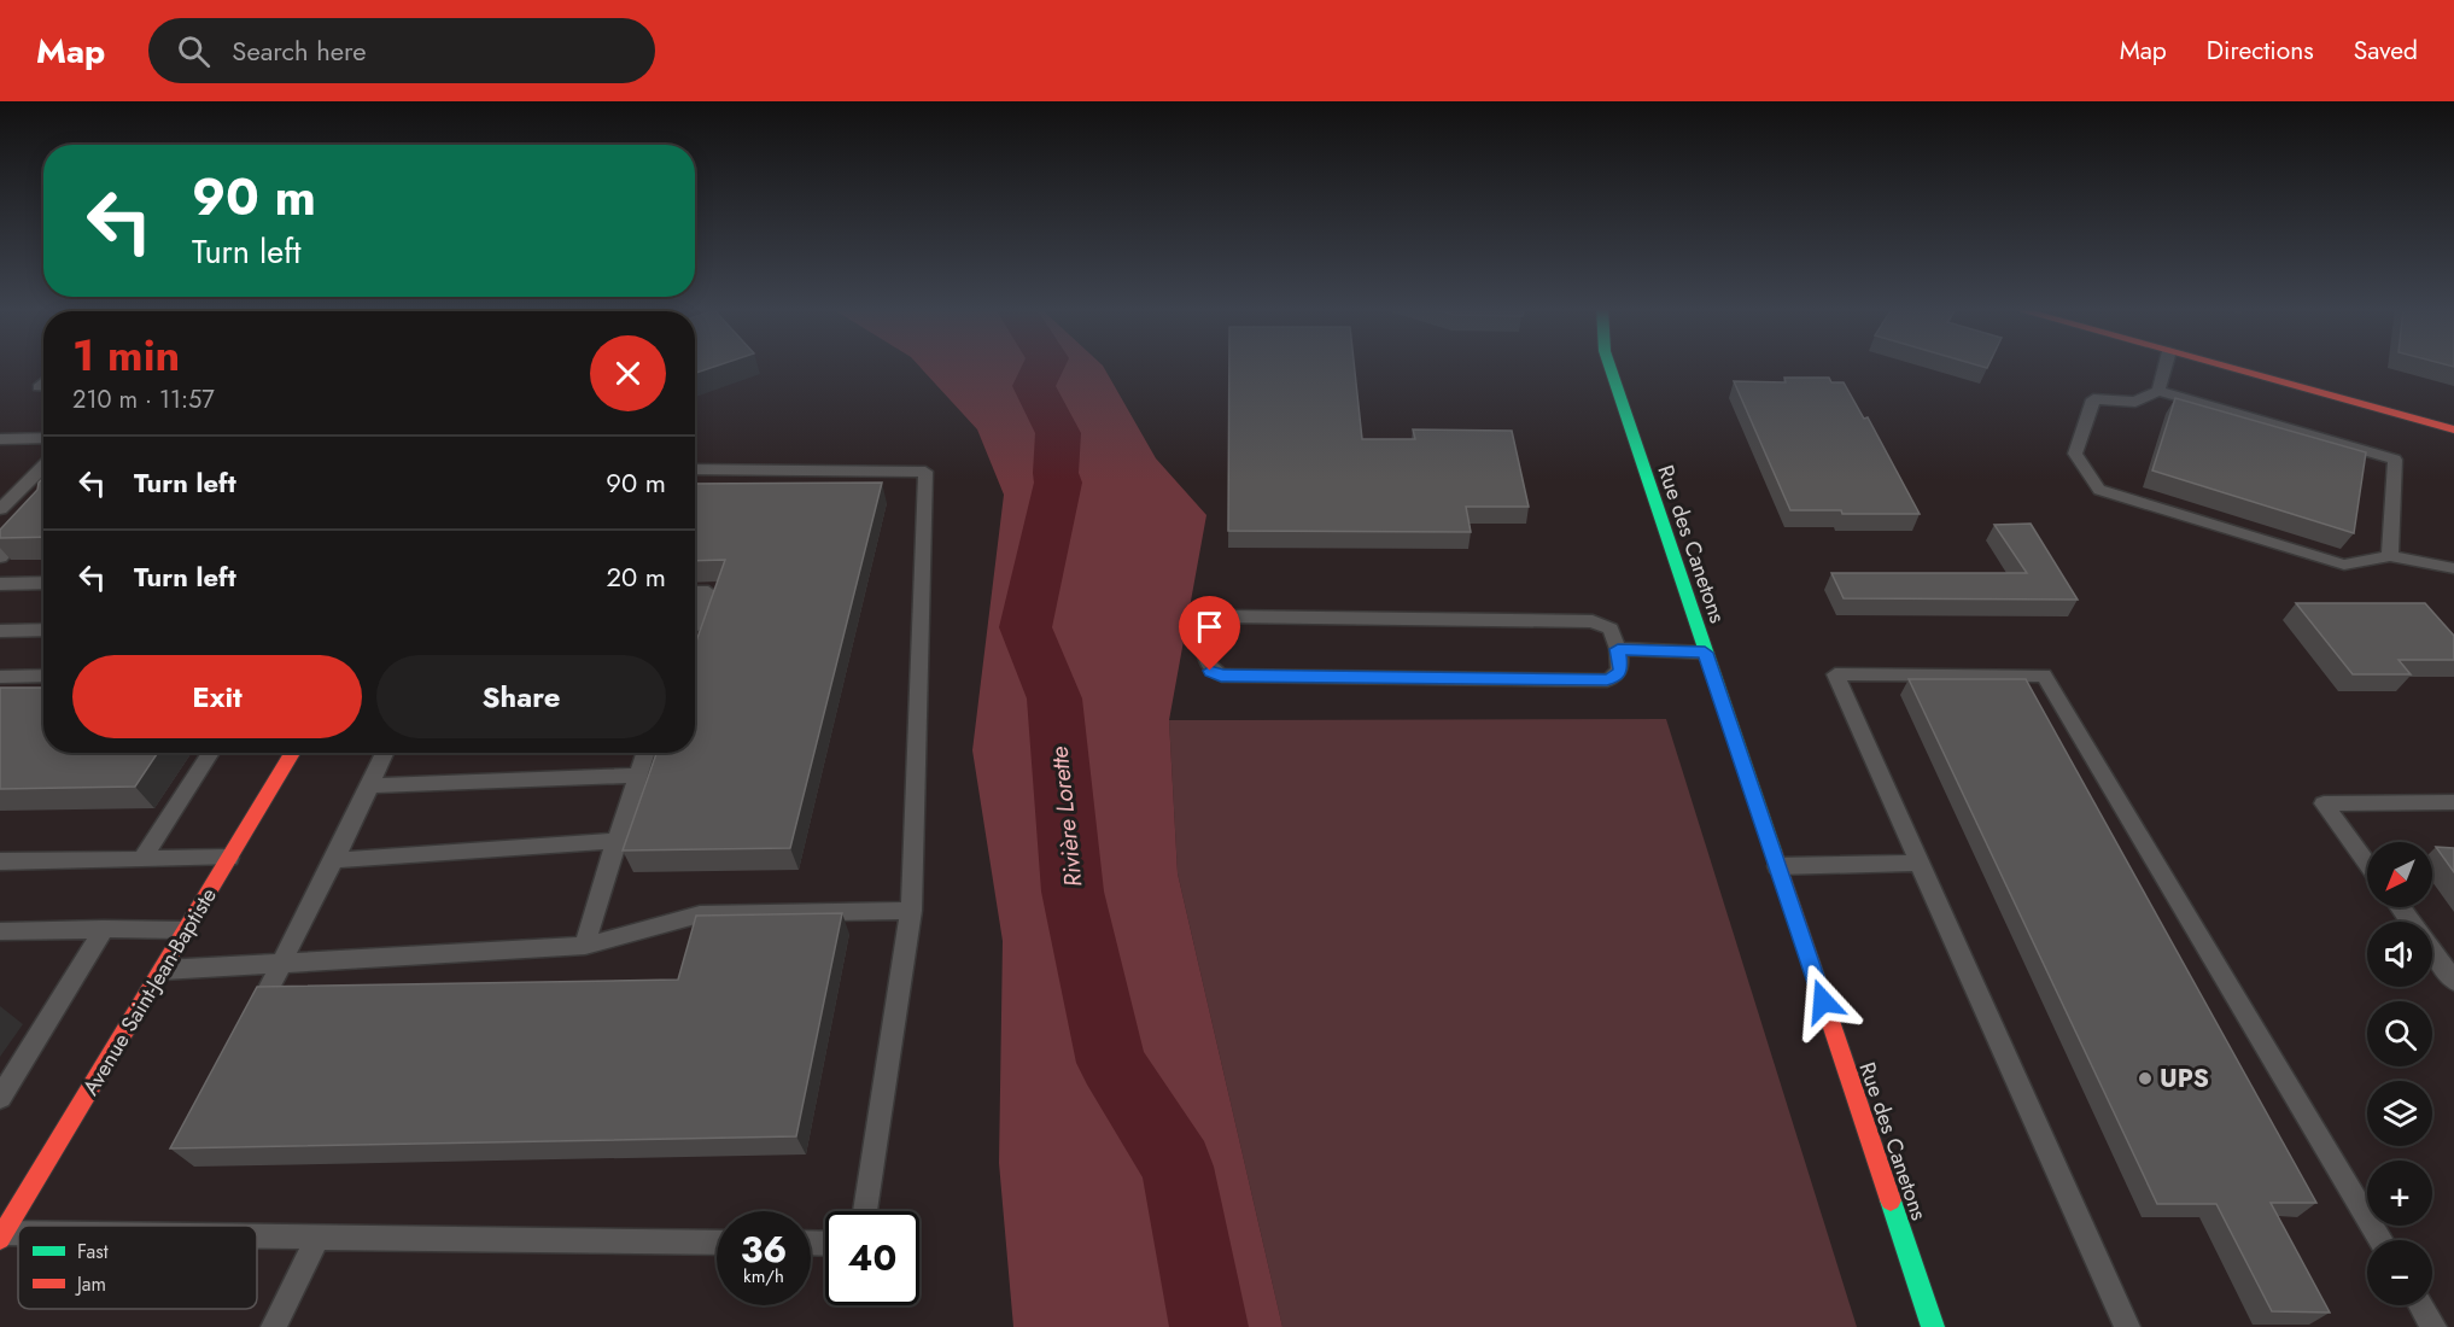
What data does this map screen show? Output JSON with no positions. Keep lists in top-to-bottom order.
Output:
{
  "streets": {
    "street": ["Rue des Canetons", "Avenue Saint-Jean-Baptiste"]
  },
  "water": ["Rivière Lorette"],
  "places": ["UPS"],
  "legend": ["Fast", "Jam"],
  "north": "bottom left",
  "page": {
    "header": "Map",
    "search": "Search here",
    "nav": ["Map", "Directions", "Saved"],
    "turn": ["90 m", "Turn left"],
    "heading": ["1 min", "210 m · 11:57"],
    "list": [
      {
        "name": "Turn left",
        "value": "90 m"
      },
      {
        "name": "Turn left",
        "value": "20 m"
      }
    ],
    "buttons": ["Exit", "Share"],
    "map_buttons": ["+", "−"],
    "speed": "36 km/h",
    "limit": "40"
  }
}
